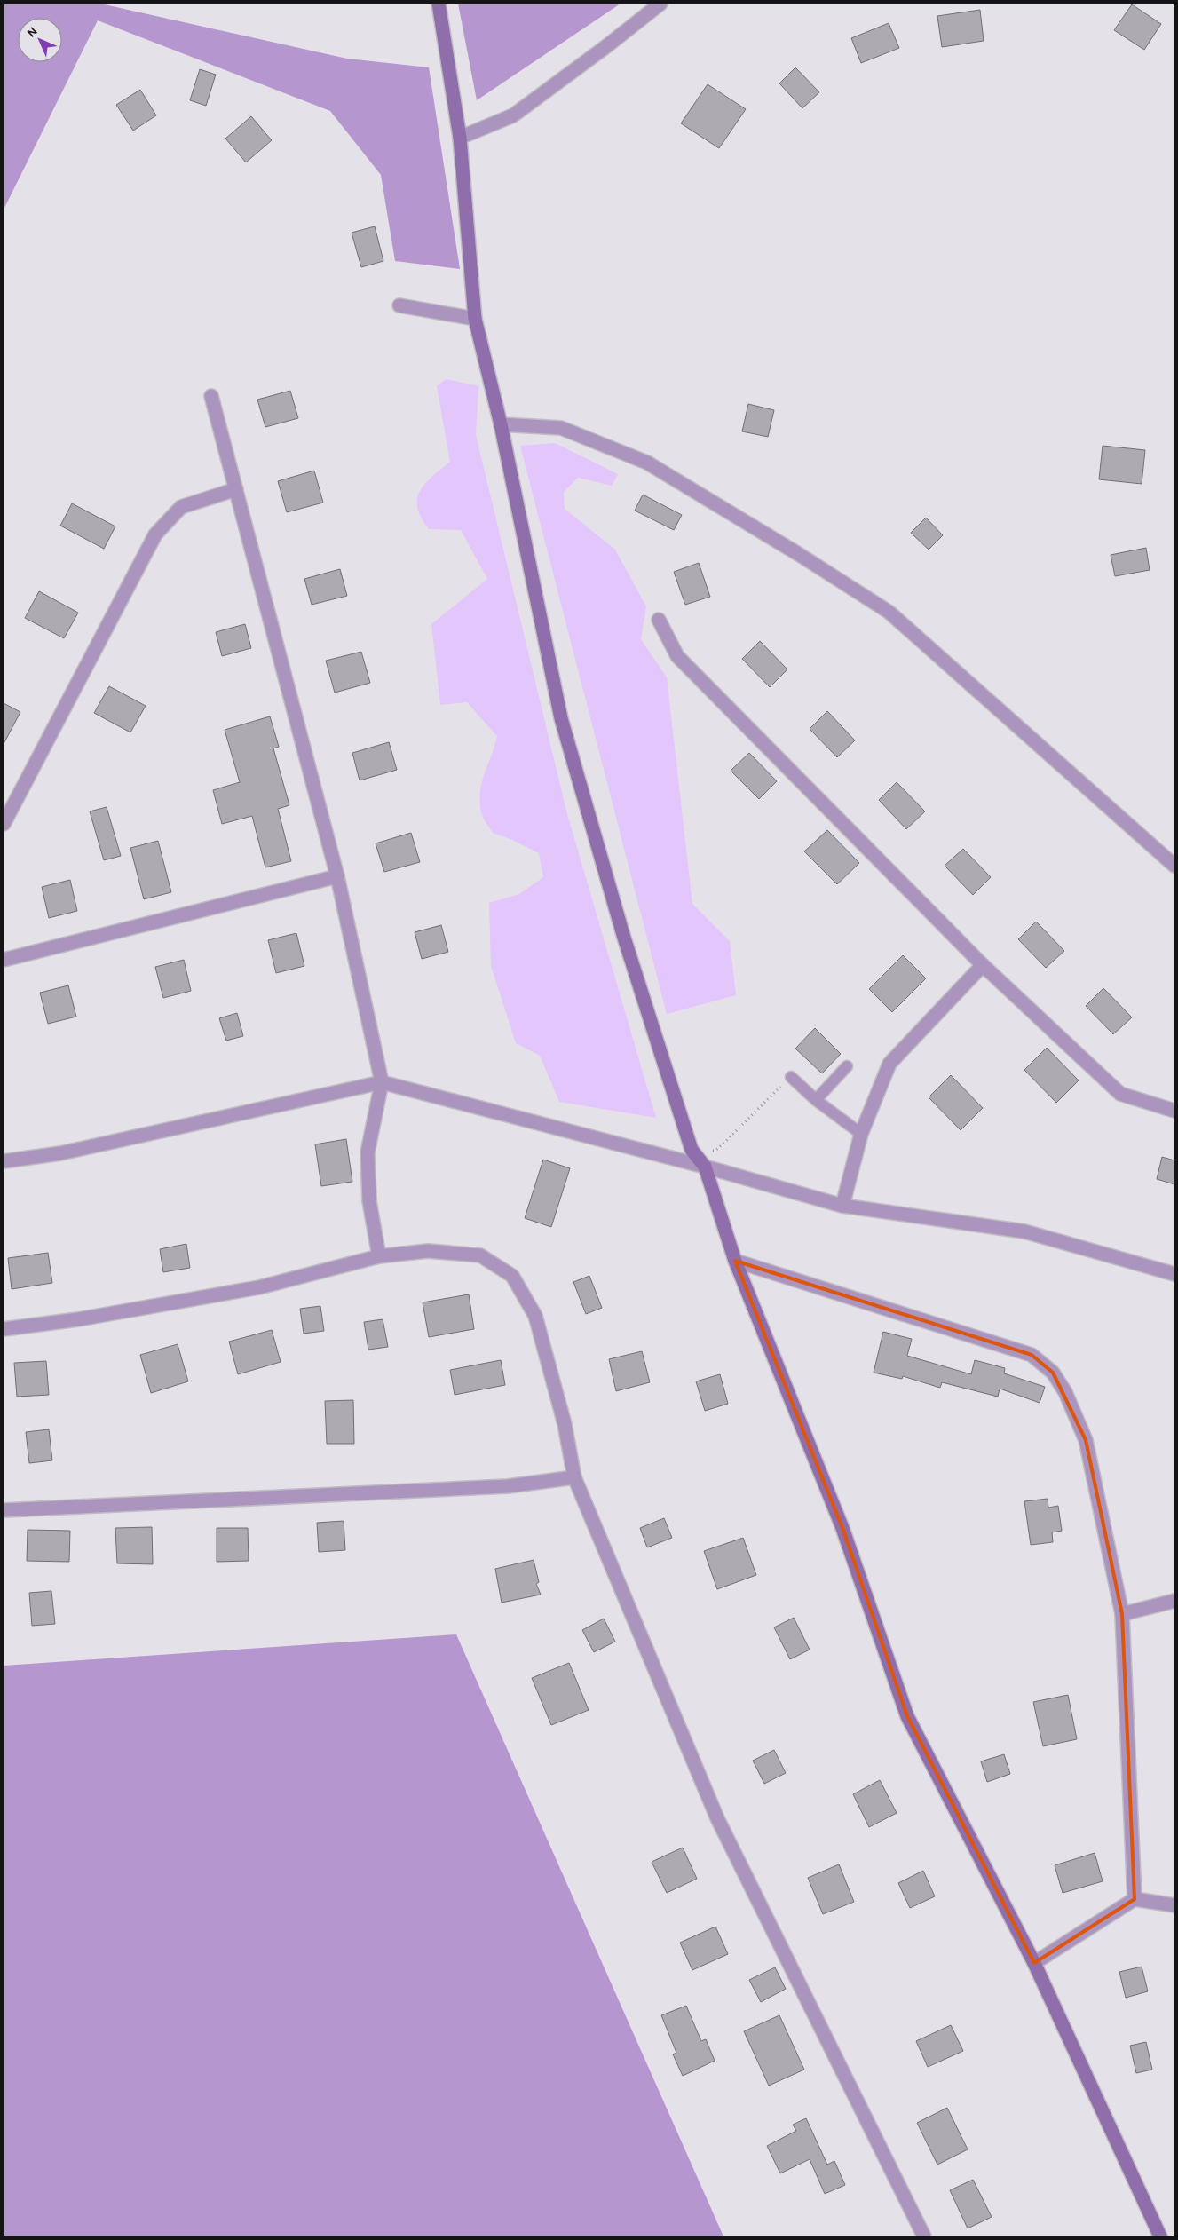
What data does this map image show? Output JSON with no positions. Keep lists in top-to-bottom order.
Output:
{
  "north": "top left"
}
